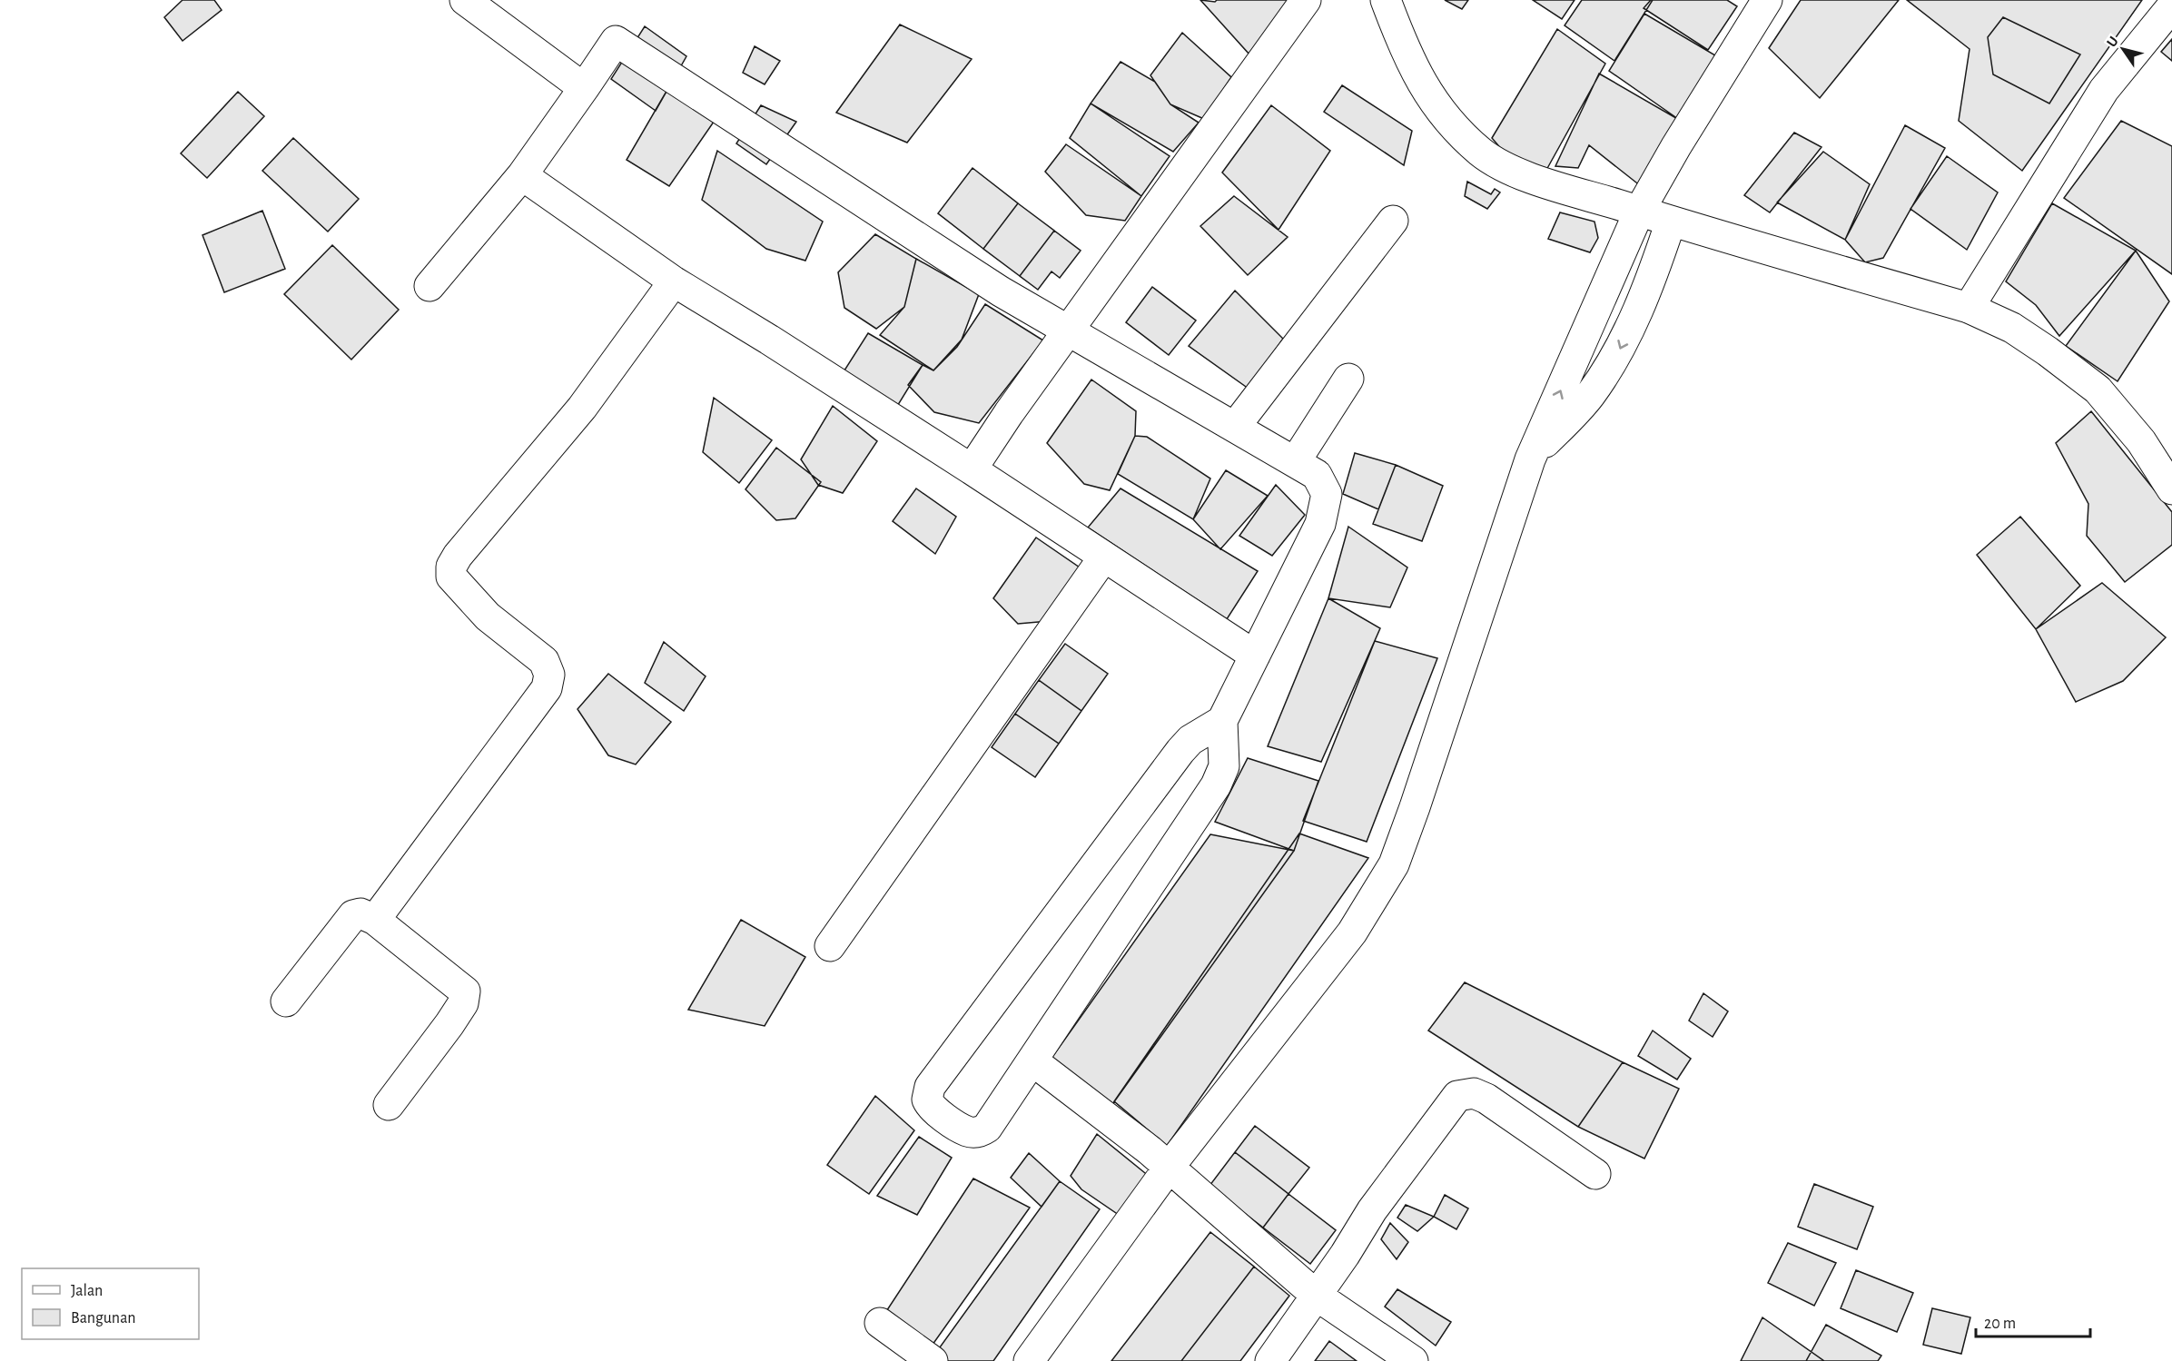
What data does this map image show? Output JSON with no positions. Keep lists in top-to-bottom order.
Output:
{
  "legend": ["Jalan", "Bangunan"],
  "scale_bar": "20 m",
  "north": "top left"
}
